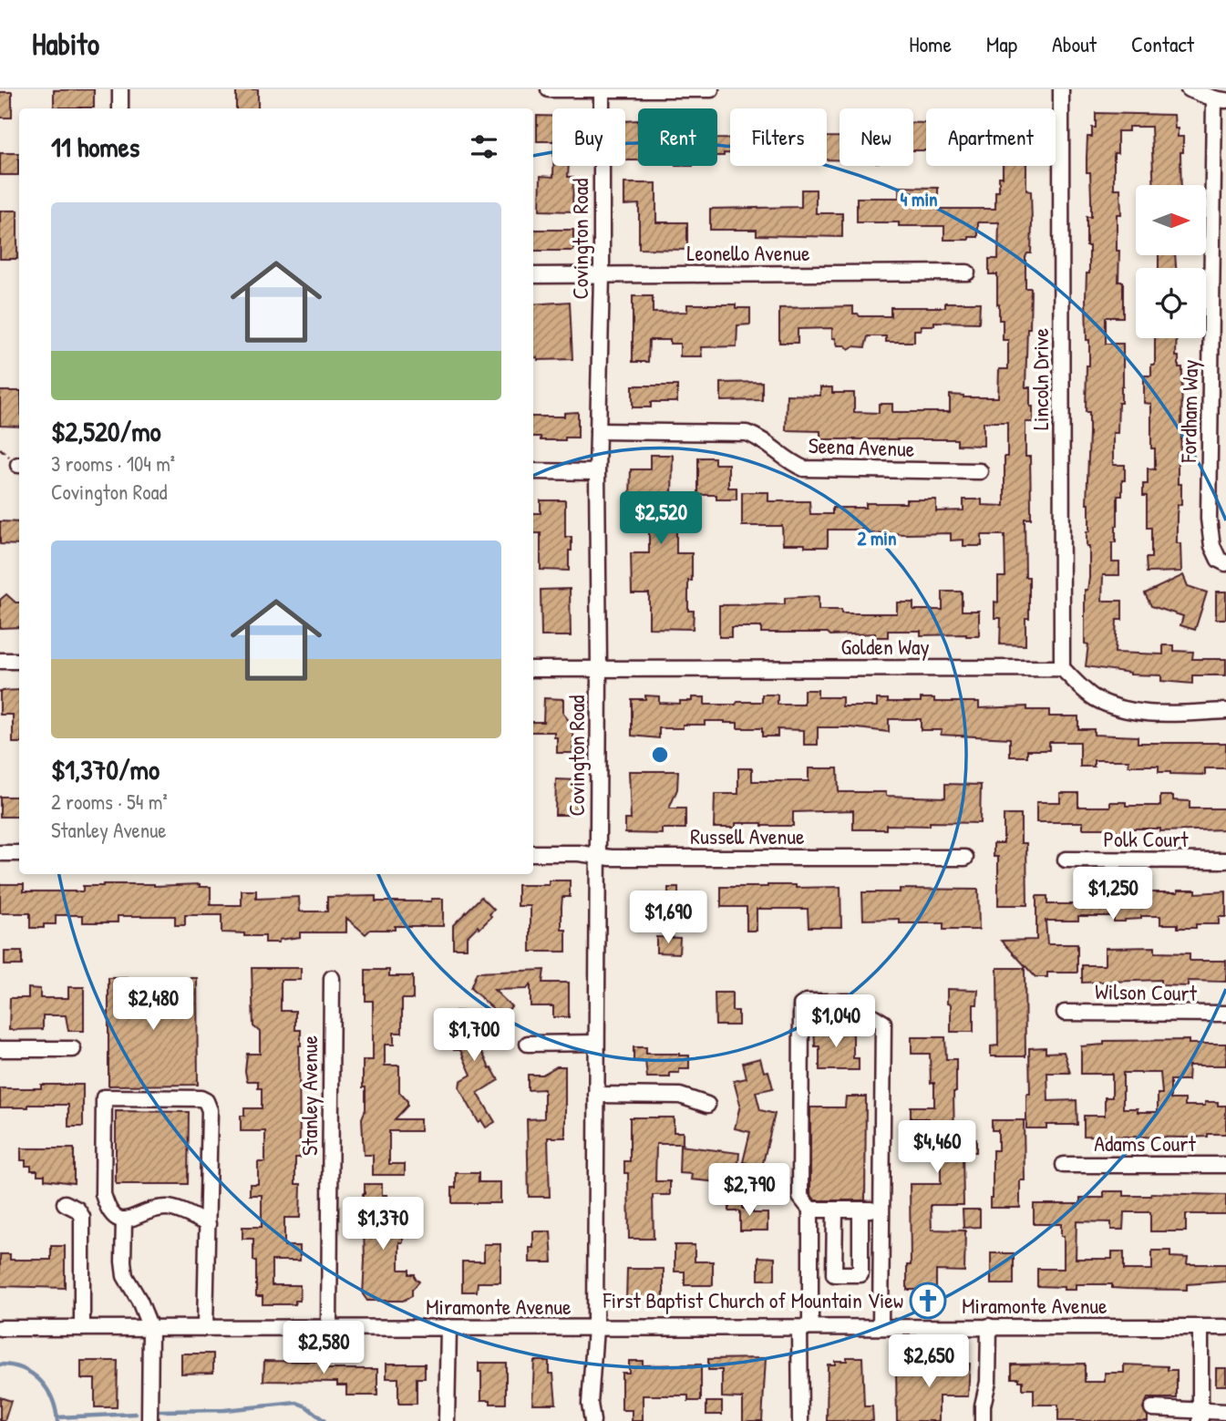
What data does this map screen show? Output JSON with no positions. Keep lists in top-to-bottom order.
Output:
{
  "streets": {
    "street": [
      "Covington Road",
      "Leonello Avenue",
      "Lincoln Drive",
      "Fordham Way",
      "Seena Avenue",
      "Golden Way",
      "Russell Avenue",
      "Polk Court",
      "Wilson Court",
      "Stanley Avenue",
      "Adams Court",
      "Miramonte Avenue"
    ]
  },
  "crossings": [
    ["Covington Road", "Leonello Avenue"],
    ["Covington Road", "Seena Avenue"],
    ["Covington Road", "Golden Way"],
    ["Covington Road", "Russell Avenue"],
    ["Covington Road", "Miramonte Avenue"],
    ["Lincoln Drive", "Golden Way"],
    ["Stanley Avenue", "Miramonte Avenue"]
  ],
  "places": {
    "church": ["First Baptist Church of Mountain View"]
  },
  "north": "right",
  "page": {
    "header": "Habito",
    "nav": [
      "Home",
      "Map",
      "About",
      "Contact"
    ],
    "chip": [
      "Buy",
      "Rent",
      "Filters",
      "New",
      "Apartment"
    ],
    "heading": "11 homes",
    "list": [
      {
        "name": "$2,520/mo",
        "note": "3 rooms · 104 m² · Covington Road"
      },
      {
        "name": "$1,370/mo",
        "note": "2 rooms · 54 m² · Stanley Avenue"
      }
    ],
    "price": [
      "$2,520",
      "$1,250",
      "$1,690",
      "$2,480",
      "$1,040",
      "$1,700",
      "$4,460",
      "$2,790",
      "$1,370",
      "$2,580",
      "$2,650"
    ]
  },
  "rings": ["4 min", "2 min"]
}
